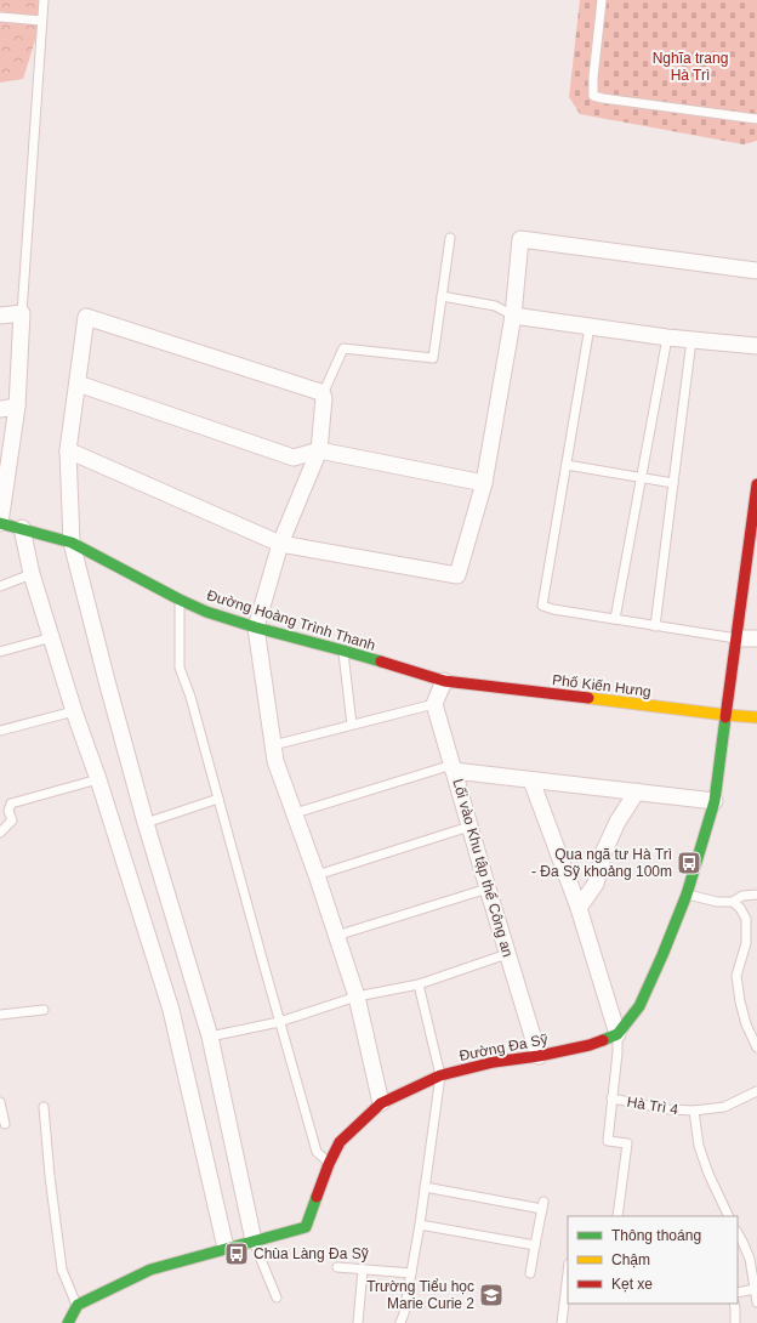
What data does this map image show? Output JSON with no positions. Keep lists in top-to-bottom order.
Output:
{
  "streets": {
    "street": [
      "Đường Hoàng Trình Thanh",
      "Phố Kiến Hưng",
      "Lối vào Khu tập thể Công an",
      "Đường Đa Sỹ"
    ],
    "lane": ["Hà Trì 4"]
  },
  "crossings": [
    ["Đường Hoàng Trình Thanh", "Phố Kiến Hưng"],
    ["Lối vào Khu tập thể Công an", "Đường Đa Sỹ"],
    ["Đường Đa Sỹ", "Hà Trì 4"]
  ],
  "parks": ["Nghĩa trang Hà Trì"],
  "places": {
    "bus stop": ["Qua ngã tư Hà Trì - Đa Sỹ khoảng 100m", "Chùa Làng Đa Sỹ"],
    "school or university": ["Trường Tiểu học Marie Curie 2"]
  },
  "legend": ["Thông thoáng", "Chậm", "Kẹt xe"]
}
